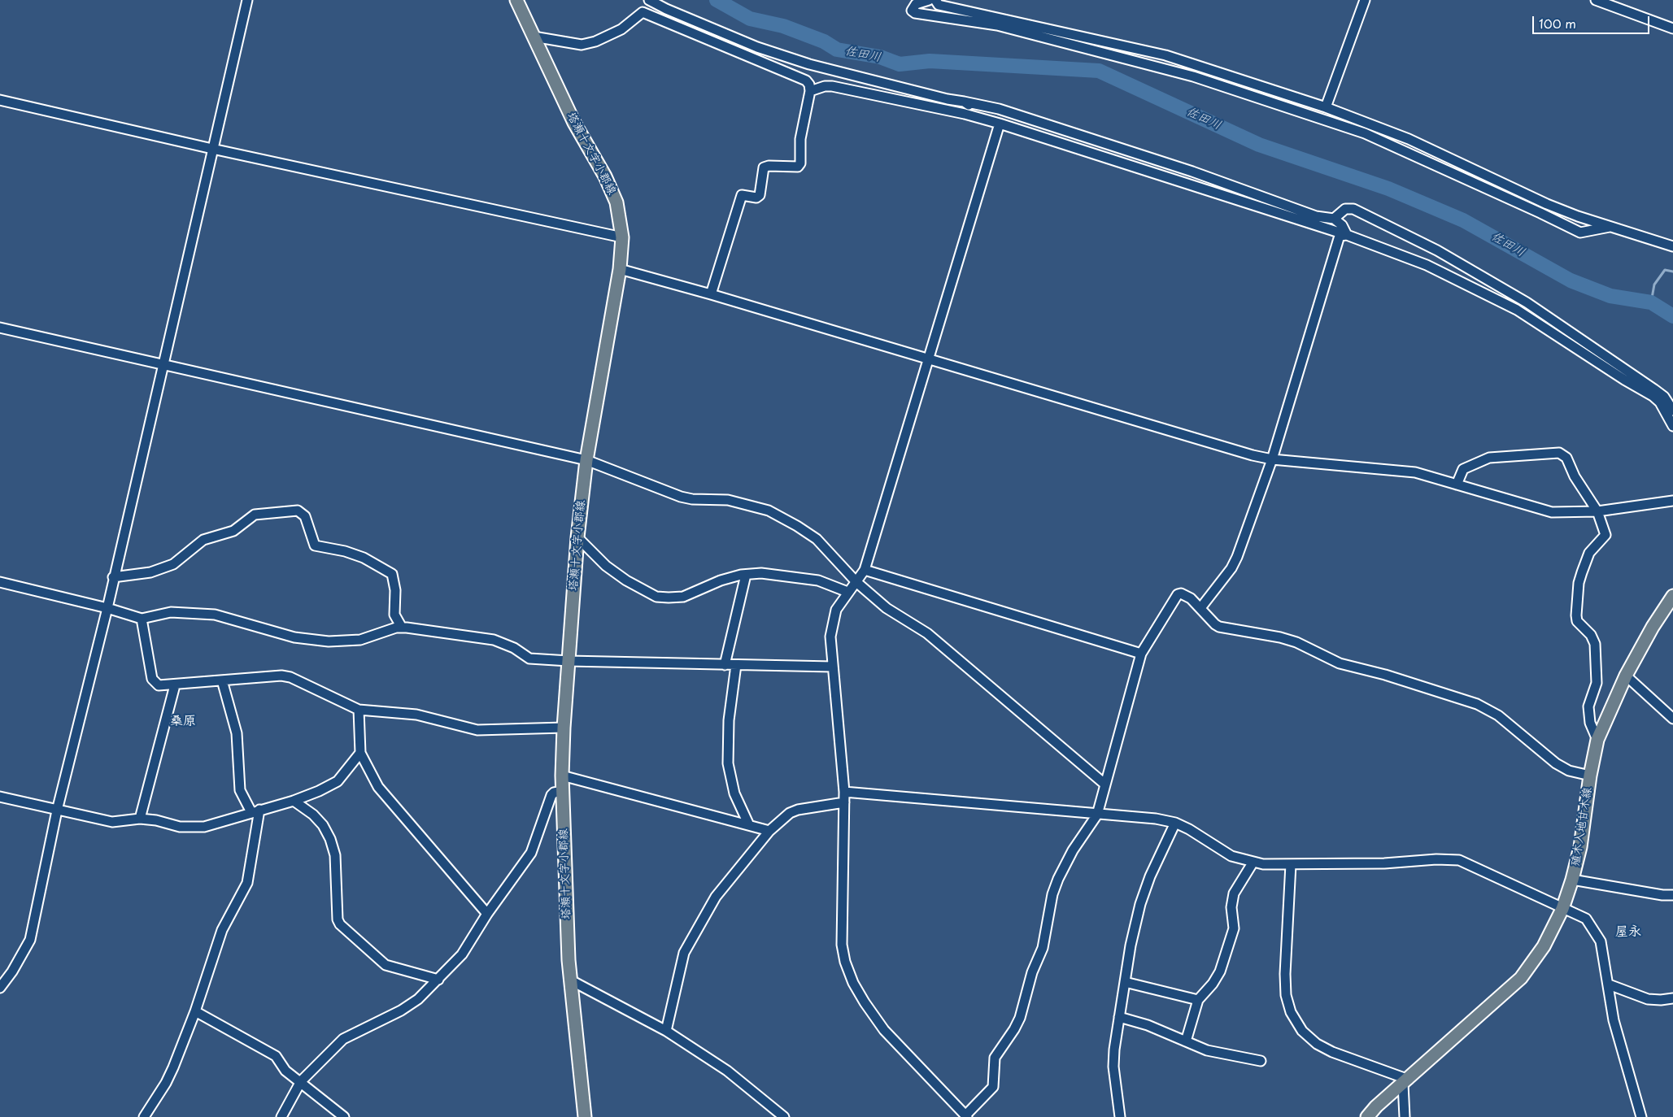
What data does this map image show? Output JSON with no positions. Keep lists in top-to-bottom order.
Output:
{
  "streets": {
    "main road": ["塔瀬十文字小郡線", "殖木入地甘木線"]
  },
  "districts": ["桑原", "屋永"],
  "water": ["佐田川"],
  "scale_bar": "100 m"
}
